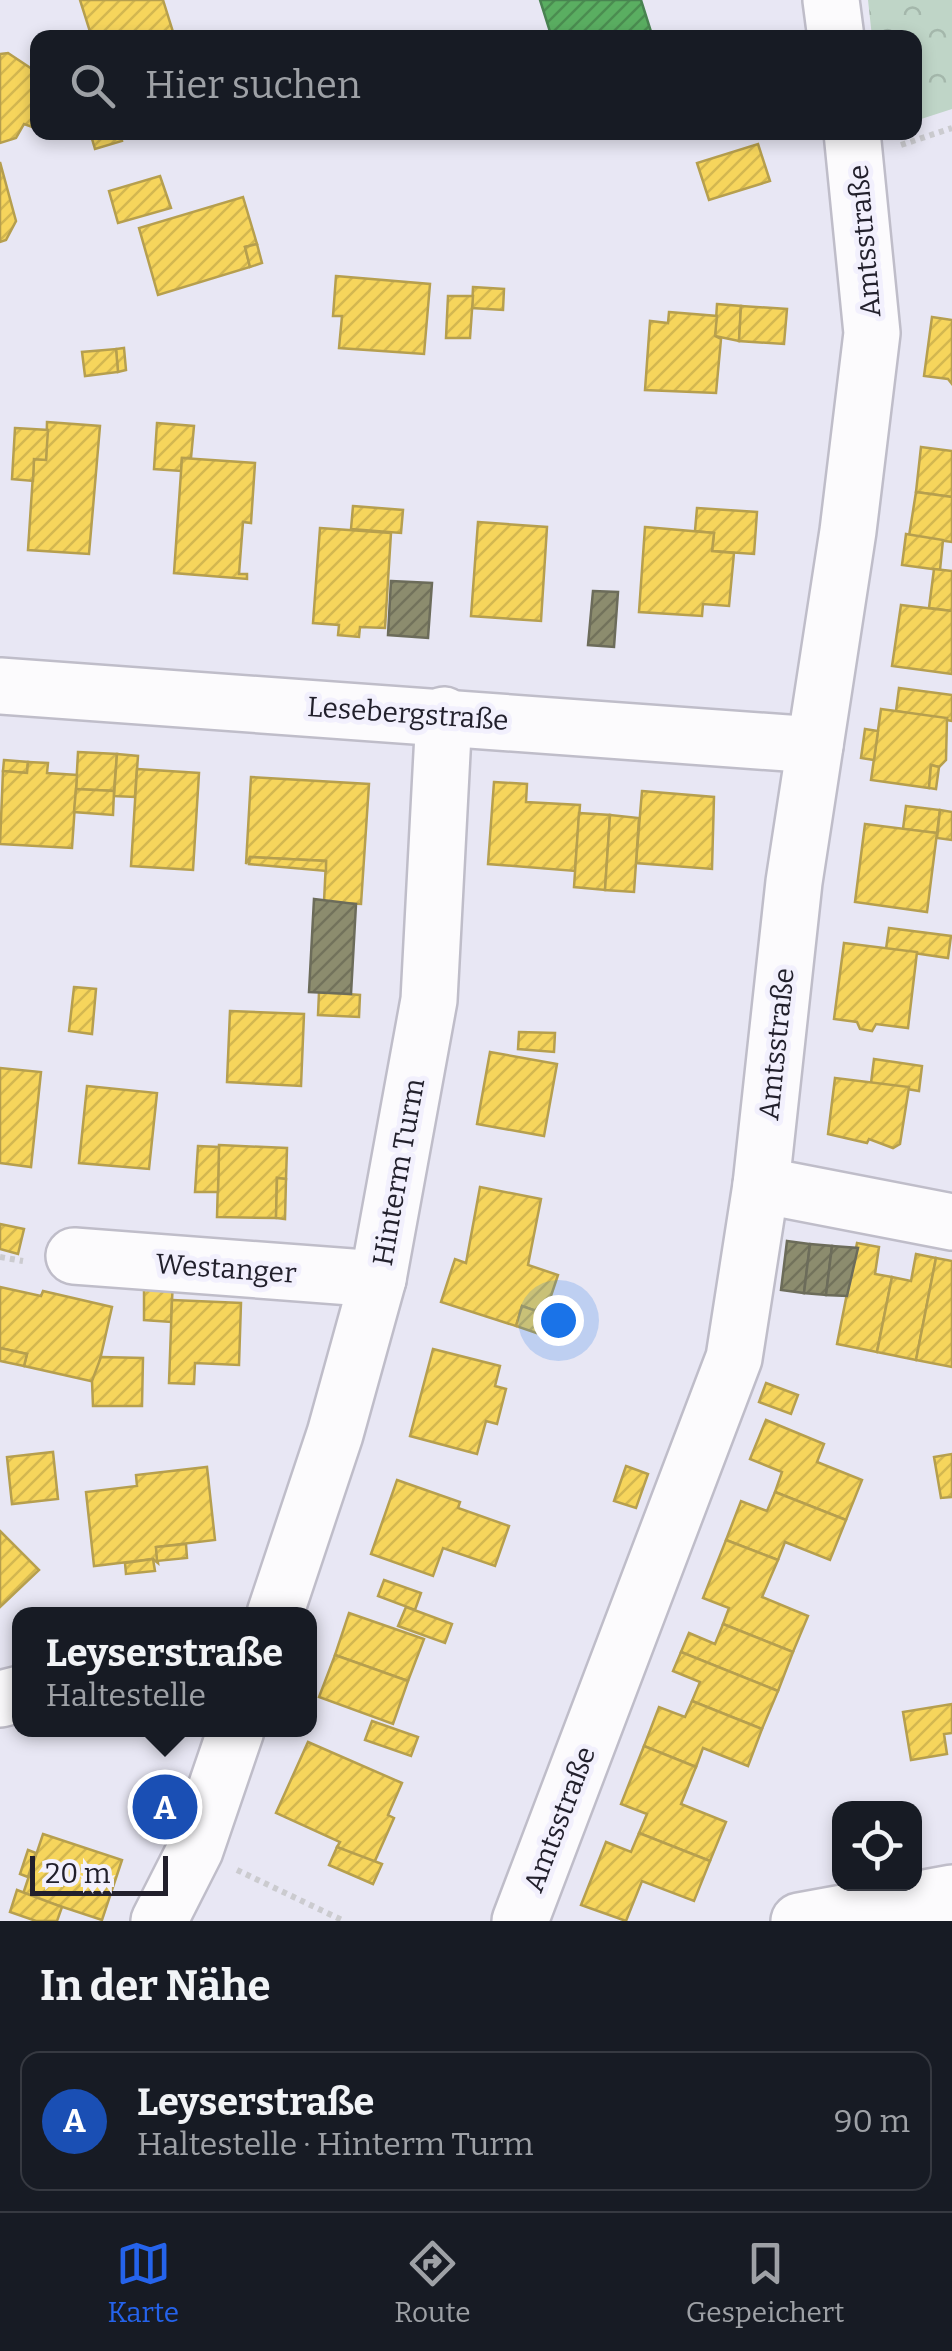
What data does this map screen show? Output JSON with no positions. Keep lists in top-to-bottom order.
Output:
{
  "streets": {
    "street": [
      "Amtsstraße",
      "Lesebergstraße",
      "Hinterm Turm",
      "Westanger"
    ]
  },
  "crossings": [
    ["Amtsstraße", "Lesebergstraße"],
    ["Lesebergstraße", "Hinterm Turm"],
    ["Hinterm Turm", "Westanger"]
  ],
  "scale_bar": "20 m",
  "page": {
    "search": "Hier suchen",
    "popup": ["Leyserstraße", "Haltestelle"],
    "pins": "A",
    "scale": "20 m",
    "heading": "In der Nähe",
    "list": [
      {
        "mark": "A",
        "name": "Leyserstraße",
        "note": "Haltestelle · Hinterm Turm",
        "value": "90 m"
      }
    ],
    "nav": ["Karte", "Route", "Gespeichert"]
  }
}
